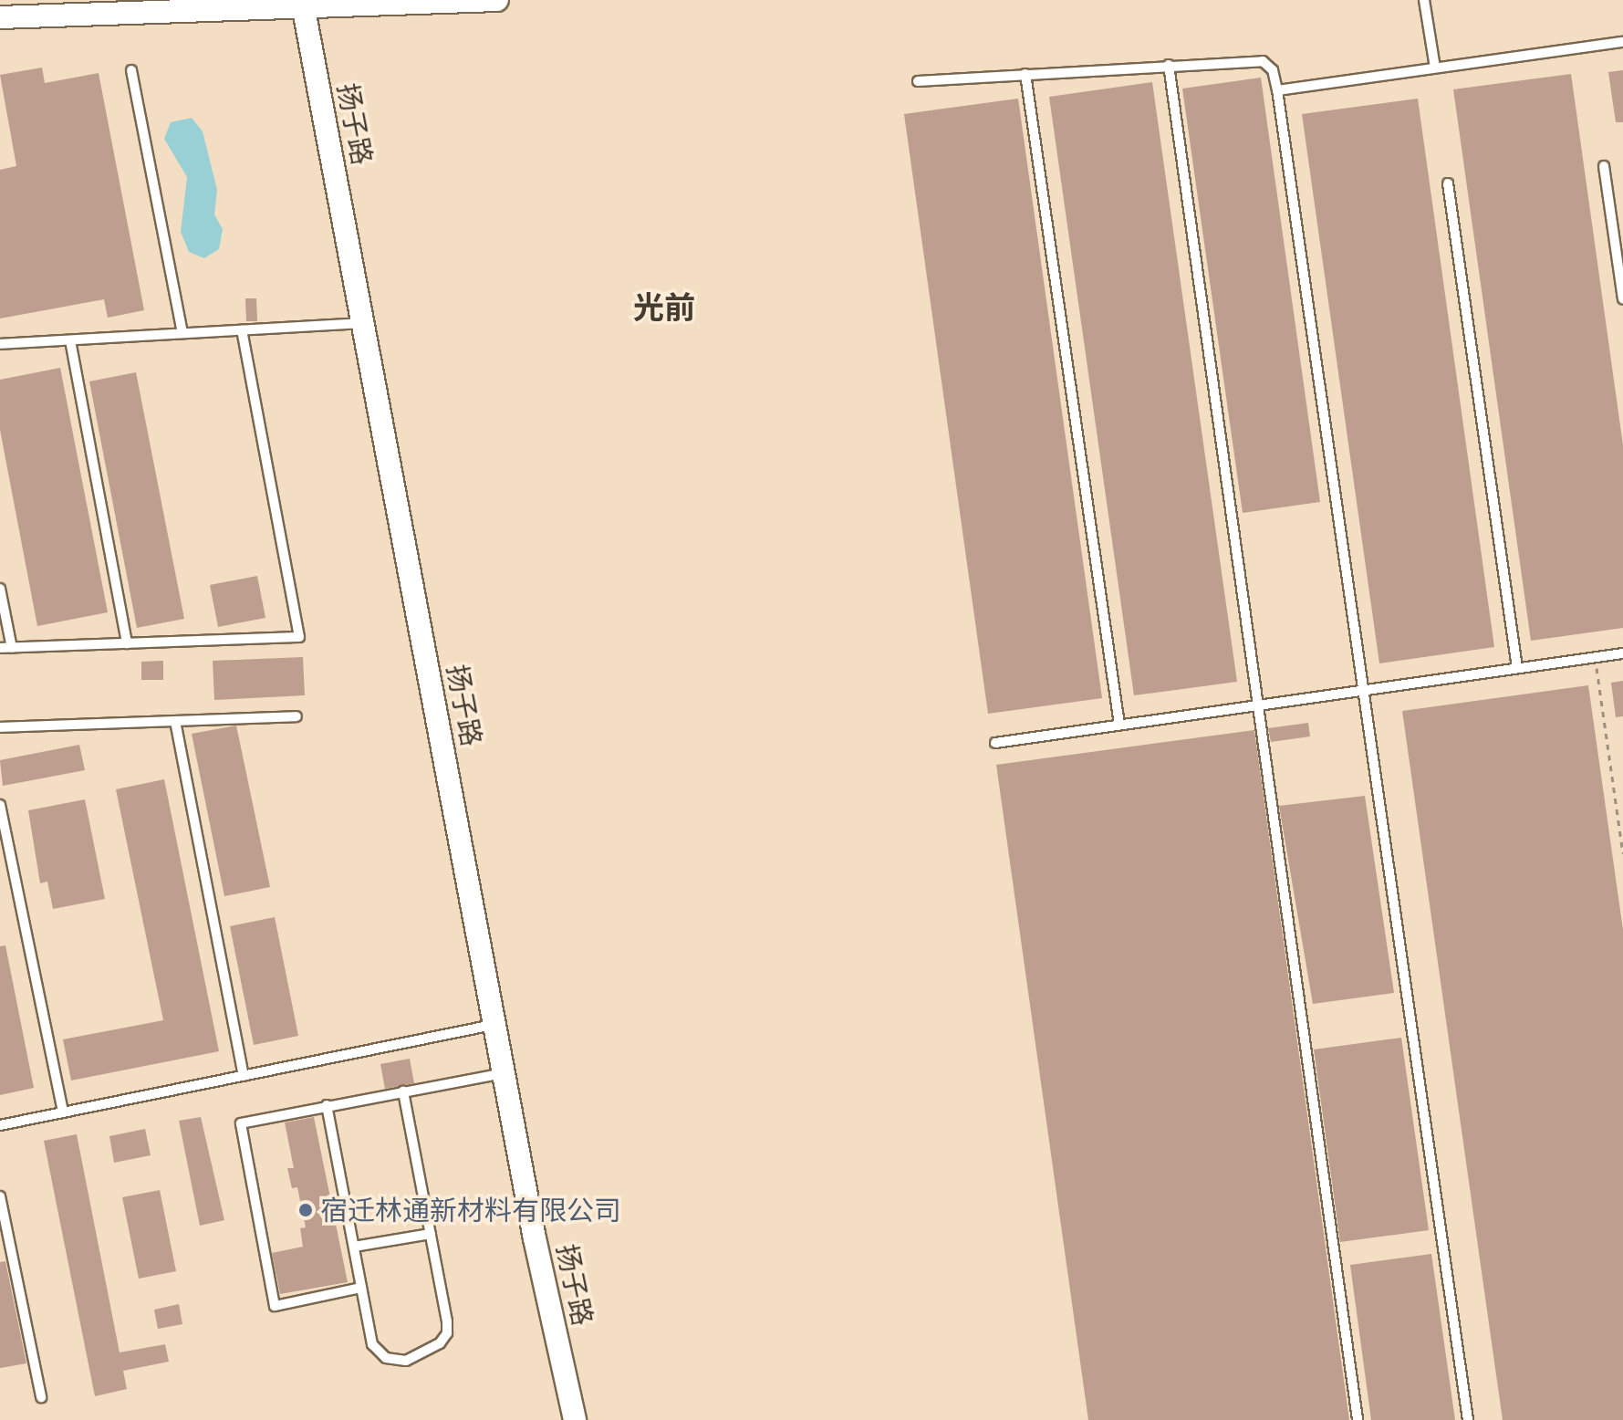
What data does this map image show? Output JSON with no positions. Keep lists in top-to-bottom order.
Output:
{
  "streets": {
    "street": ["扬子路"]
  },
  "districts": ["光前"],
  "places": ["宿迁林通新材料有限公司"]
}
